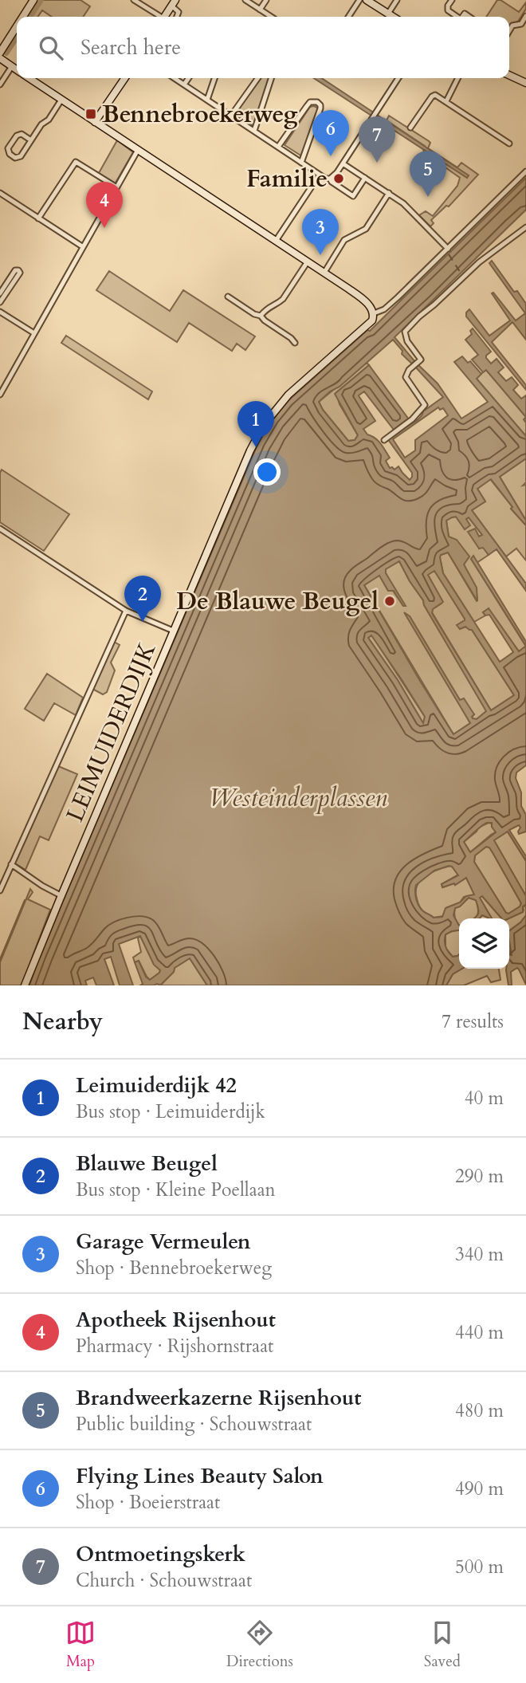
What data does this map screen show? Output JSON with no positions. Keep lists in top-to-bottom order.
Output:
{
  "streets": {
    "street": ["LEIMUIDERDIJK"]
  },
  "water": ["Westeinderplassen"],
  "places": {
    "transit": ["Bennebroekerweg"],
    "other": ["Familie", "De Blauwe Beugel"]
  },
  "page": {
    "search": "Search here",
    "pins": [
      "6",
      "7",
      "5",
      "4",
      "3",
      "1",
      "2"
    ],
    "heading": ["Nearby", "7 results"],
    "list": [
      {
        "mark": "1",
        "name": "Leimuiderdijk 42",
        "note": "Bus stop · Leimuiderdijk",
        "value": "40 m"
      },
      {
        "mark": "2",
        "name": "Blauwe Beugel",
        "note": "Bus stop · Kleine Poellaan",
        "value": "290 m"
      },
      {
        "mark": "3",
        "name": "Garage Vermeulen",
        "note": "Shop · Bennebroekerweg",
        "value": "340 m"
      },
      {
        "mark": "4",
        "name": "Apotheek Rijsenhout",
        "note": "Pharmacy · Rijshornstraat",
        "value": "440 m"
      },
      {
        "mark": "5",
        "name": "Brandweerkazerne Rijsenhout",
        "note": "Public building · Schouwstraat",
        "value": "480 m"
      },
      {
        "mark": "6",
        "name": "Flying Lines Beauty Salon",
        "note": "Shop · Boeierstraat",
        "value": "490 m"
      },
      {
        "mark": "7",
        "name": "Ontmoetingskerk",
        "note": "Church · Schouwstraat",
        "value": "500 m"
      }
    ],
    "nav": ["Map", "Directions", "Saved"]
  }
}
